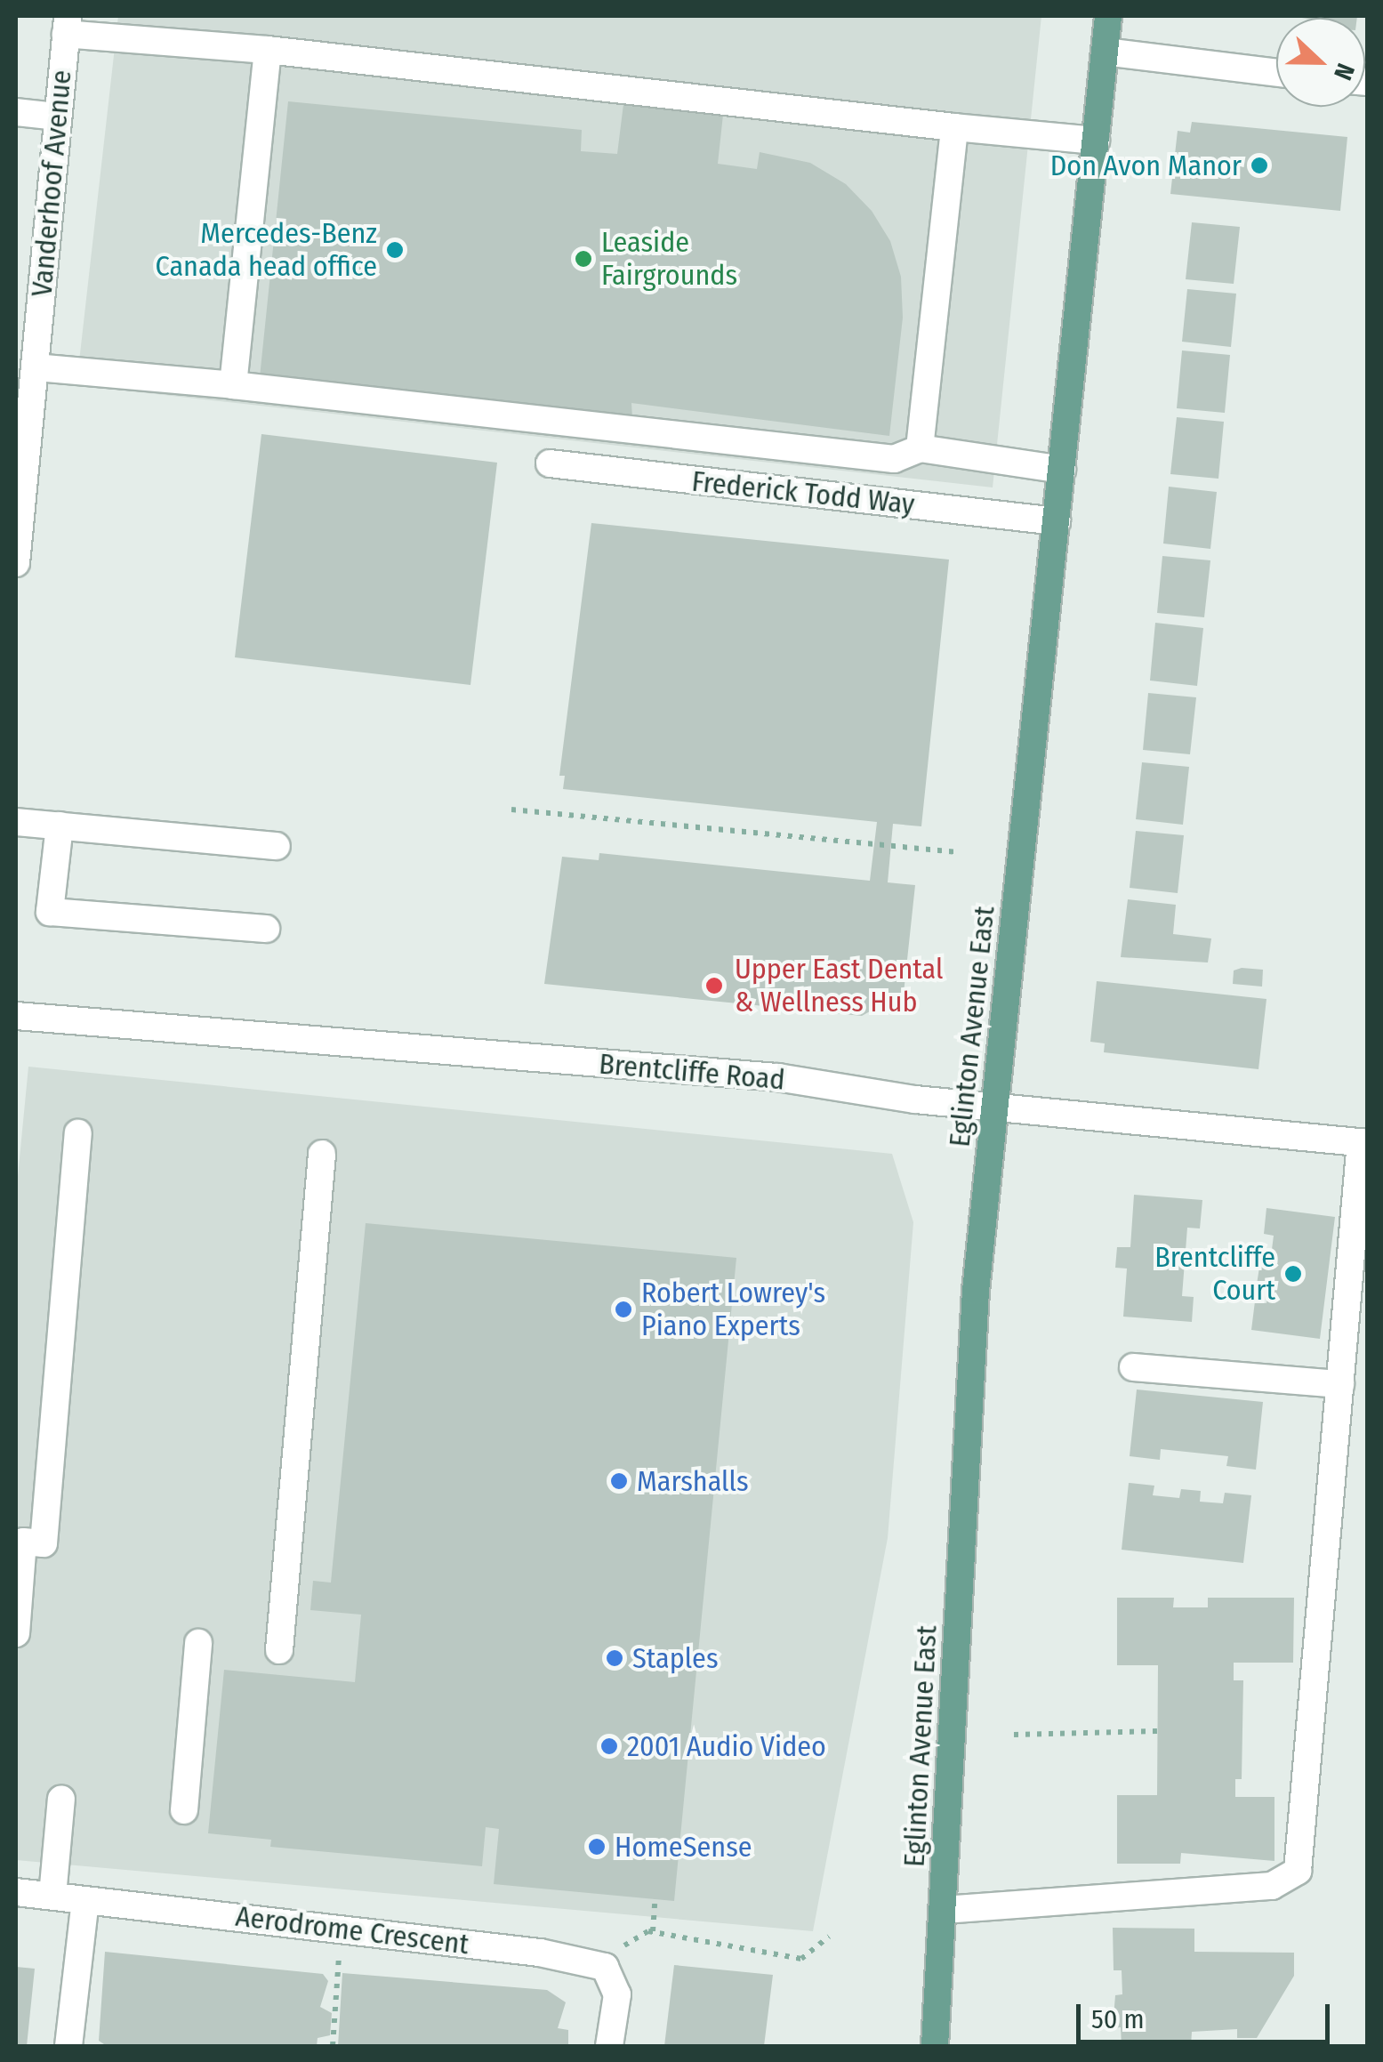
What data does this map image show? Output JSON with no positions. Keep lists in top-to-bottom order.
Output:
{
  "streets": {
    "main road": ["Eglinton Avenue East"],
    "street": [
      "Vanderhoof Avenue",
      "Frederick Todd Way",
      "Brentcliffe Road",
      "Aerodrome Crescent"
    ]
  },
  "crossings": [
    ["Frederick Todd Way", "Eglinton Avenue East"],
    ["Eglinton Avenue East", "Brentcliffe Road"]
  ],
  "places": [
    "Don Avon Manor",
    "Mercedes-Benz Canada head office",
    "Leaside Fairgrounds",
    "Upper East Dental & Wellness Hub",
    "Brentcliffe Court",
    "Robert Lowrey's Piano Experts",
    "Marshalls",
    "Staples",
    "2001 Audio Video",
    "HomeSense"
  ],
  "scale_bar": "50 m",
  "north": "right"
}
